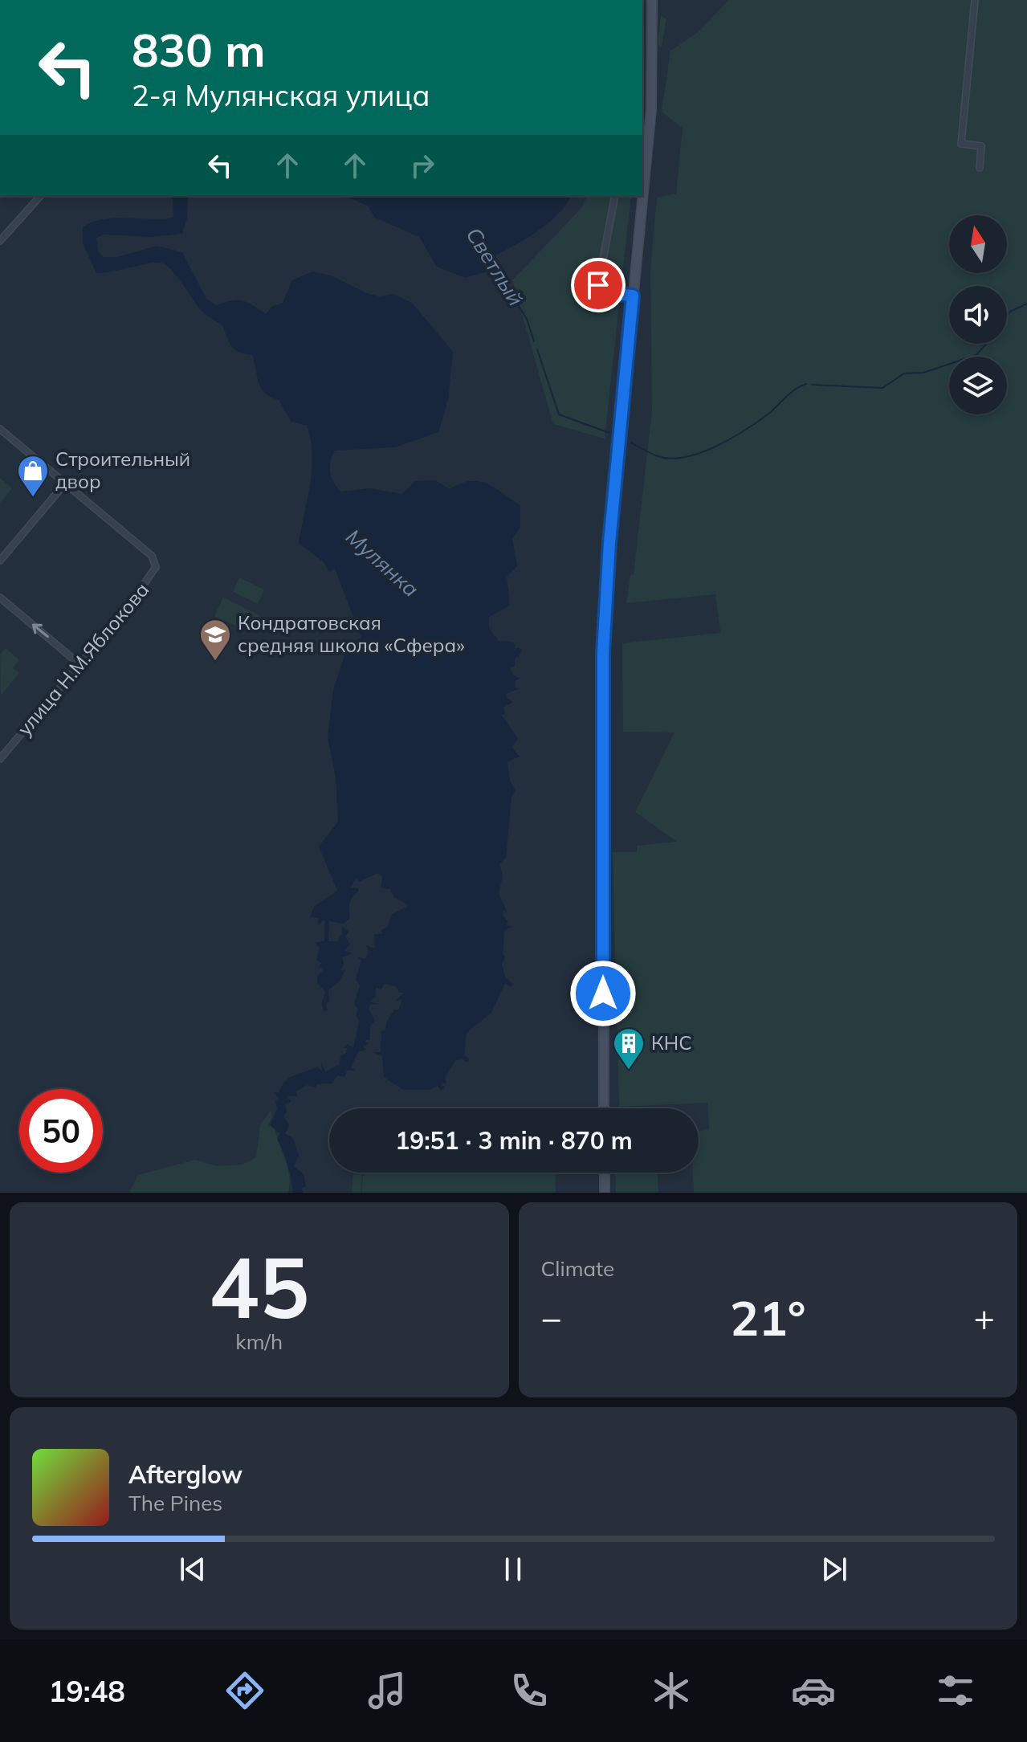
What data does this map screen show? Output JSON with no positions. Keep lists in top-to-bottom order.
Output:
{
  "streets": {
    "street": ["улица Н.М.Яблокова"]
  },
  "water": ["Светлый", "Мулянка"],
  "places": {
    "shop": ["Строительный двор"],
    "school or university": ["Кондратовская средняя школа «Сфера»"],
    "building": ["КНС"]
  },
  "north": "top",
  "page": {
    "turn": ["830 m", "2-я Мулянская улица"],
    "limit": "50",
    "trip": "19:51 · 3 min · 870 m",
    "tile": [
      ["45", "km/h"],
      "Climate"
    ],
    "heat": ["−", "21°", "+"],
    "song": ["Afterglow", "The Pines"],
    "tabs": "19:48"
  }
}
